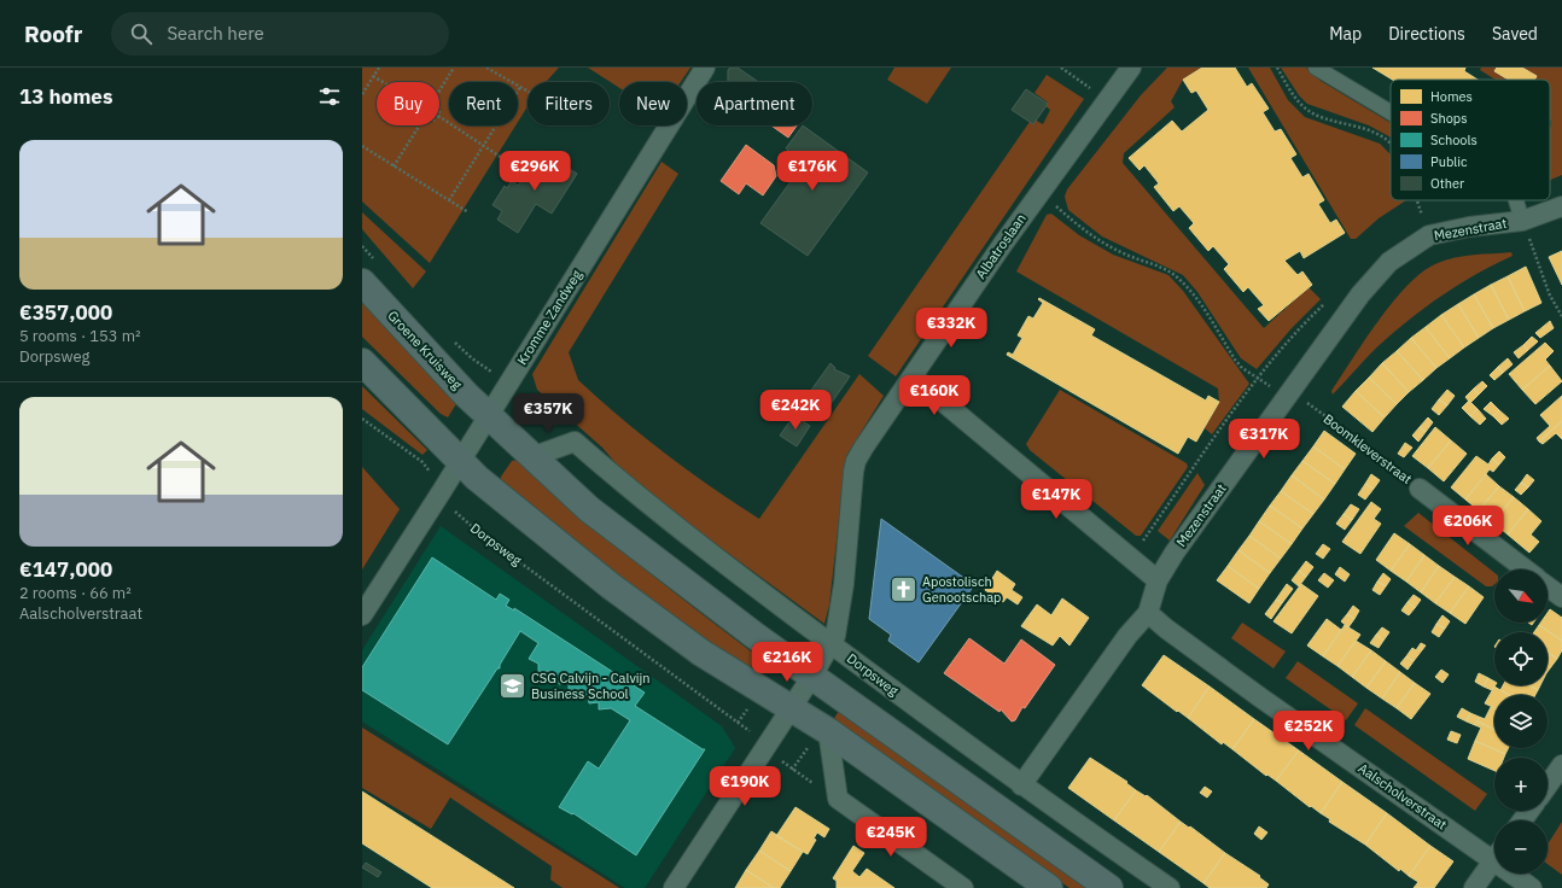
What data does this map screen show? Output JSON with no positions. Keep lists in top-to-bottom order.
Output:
{
  "streets": {
    "main road": ["Groene Kruisweg"],
    "street": [
      "Mezenstraat",
      "Albatroslaan",
      "Kromme Zandweg",
      "Boomkleverstraat",
      "Dorpsweg",
      "Aalscholverstraat"
    ]
  },
  "crossings": [
    ["Mezenstraat", "Boomkleverstraat"],
    ["Mezenstraat", "Dorpsweg"],
    ["Mezenstraat", "Aalscholverstraat"],
    ["Albatroslaan", "Boomkleverstraat"],
    ["Albatroslaan", "Dorpsweg"],
    ["Kromme Zandweg", "Groene Kruisweg"]
  ],
  "places": {
    "church": ["Apostolisch Genootschap"],
    "school or university": ["CSG Calvijn - Calvijn Business School"]
  },
  "legend": [
    "Homes",
    "Shops",
    "Schools",
    "Public",
    "Other"
  ],
  "north": "bottom right",
  "page": {
    "header": "Roofr",
    "search": "Search here",
    "nav": ["Map", "Directions", "Saved"],
    "heading": "13 homes",
    "chip": [
      "Buy",
      "Rent",
      "Filters",
      "New",
      "Apartment"
    ],
    "list": [
      {
        "name": "€357,000",
        "note": "5 rooms · 153 m² · Dorpsweg"
      },
      {
        "name": "€147,000",
        "note": "2 rooms · 66 m² · Aalscholverstraat"
      }
    ],
    "price": [
      "€296K",
      "€176K",
      "€332K",
      "€160K",
      "€242K",
      "€357K",
      "€317K",
      "€147K",
      "€206K",
      "€216K",
      "€252K",
      "€190K",
      "€245K"
    ],
    "map_buttons": ["+", "−"]
  }
}
